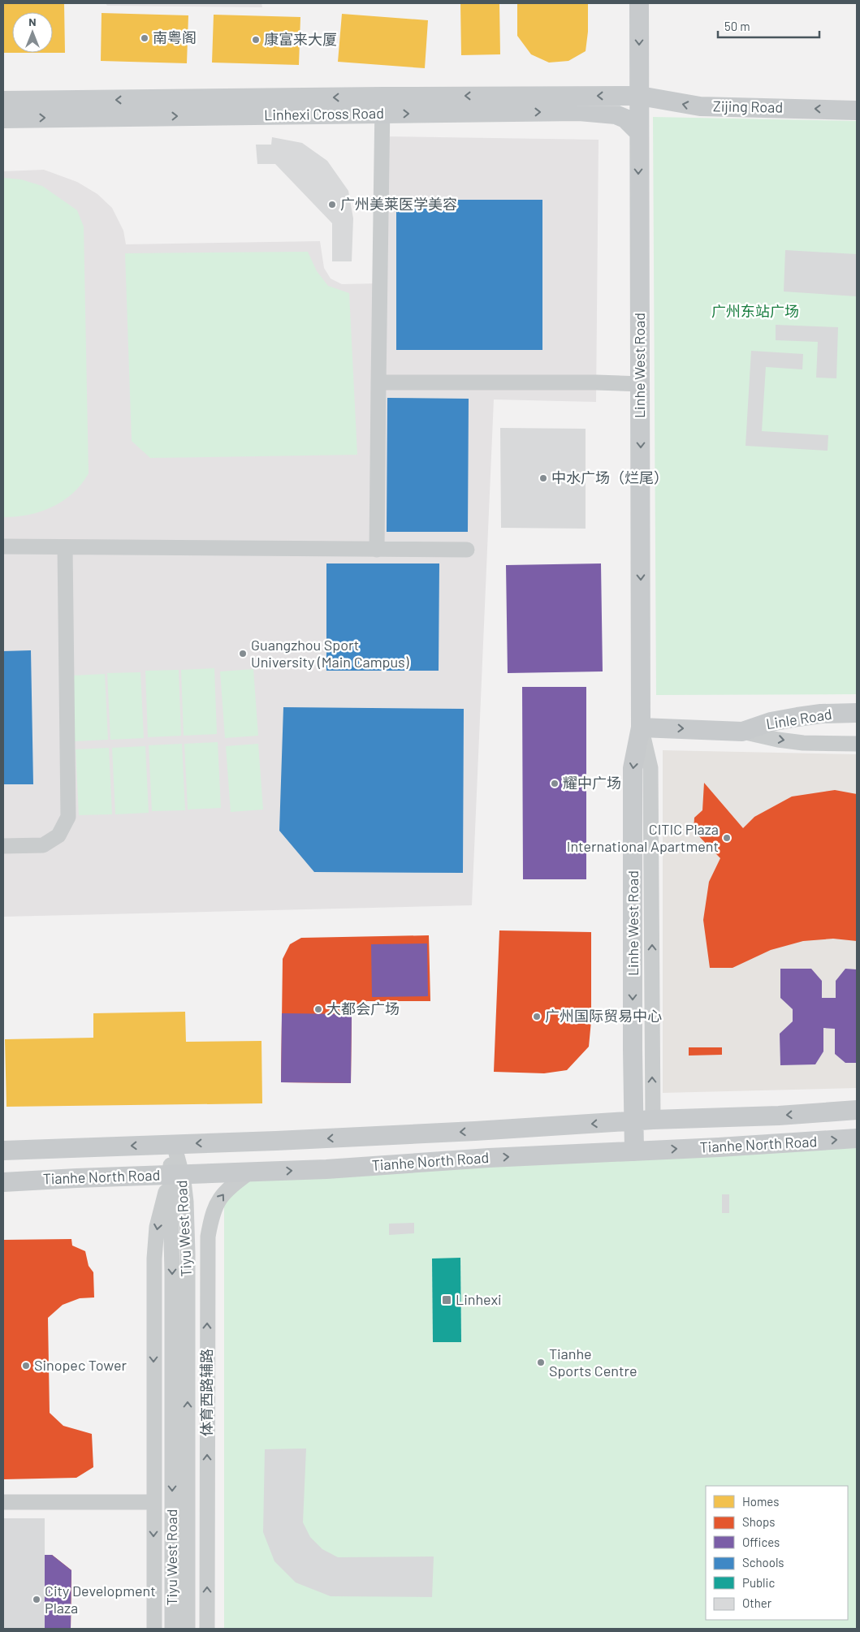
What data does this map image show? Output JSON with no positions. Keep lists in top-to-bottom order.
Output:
{
  "streets": {
    "main road": [
      "Zijing Road",
      "Linhexi Cross Road",
      "Linhe West Road",
      "Linle Road",
      "Tianhe North Road"
    ],
    "street": ["Tiyu West Road", "体育西路辅路"]
  },
  "crossings": [
    ["Zijing Road", "Linhexi Cross Road"],
    ["Zijing Road", "Linhe West Road"],
    ["Linhexi Cross Road", "Linhe West Road"],
    ["Linhe West Road", "Linle Road"],
    ["Linhe West Road", "Tianhe North Road"],
    ["Tianhe North Road", "Tiyu West Road"],
    ["Tianhe North Road", "体育西路辅路"]
  ],
  "one_way": ["Zijing Road"],
  "parks": ["广州东站广场"],
  "places": {
    "other": [
      "南粤阁",
      "康富来大厦",
      "广州美莱医学美容",
      "中水广场（烂尾）",
      "Guangzhou Sport University (Main Campus)",
      "耀中广场",
      "CITIC Plaza International Apartment",
      "大都会广场",
      "广州国际贸易中心",
      "Tianhe Sports Centre",
      "Sinopec Tower",
      "City Development Plaza"
    ],
    "transit": ["Linhexi"]
  },
  "legend": [
    "Homes",
    "Shops",
    "Offices",
    "Schools",
    "Public",
    "Other"
  ],
  "scale_bar": "50 m",
  "north": "top"
}
